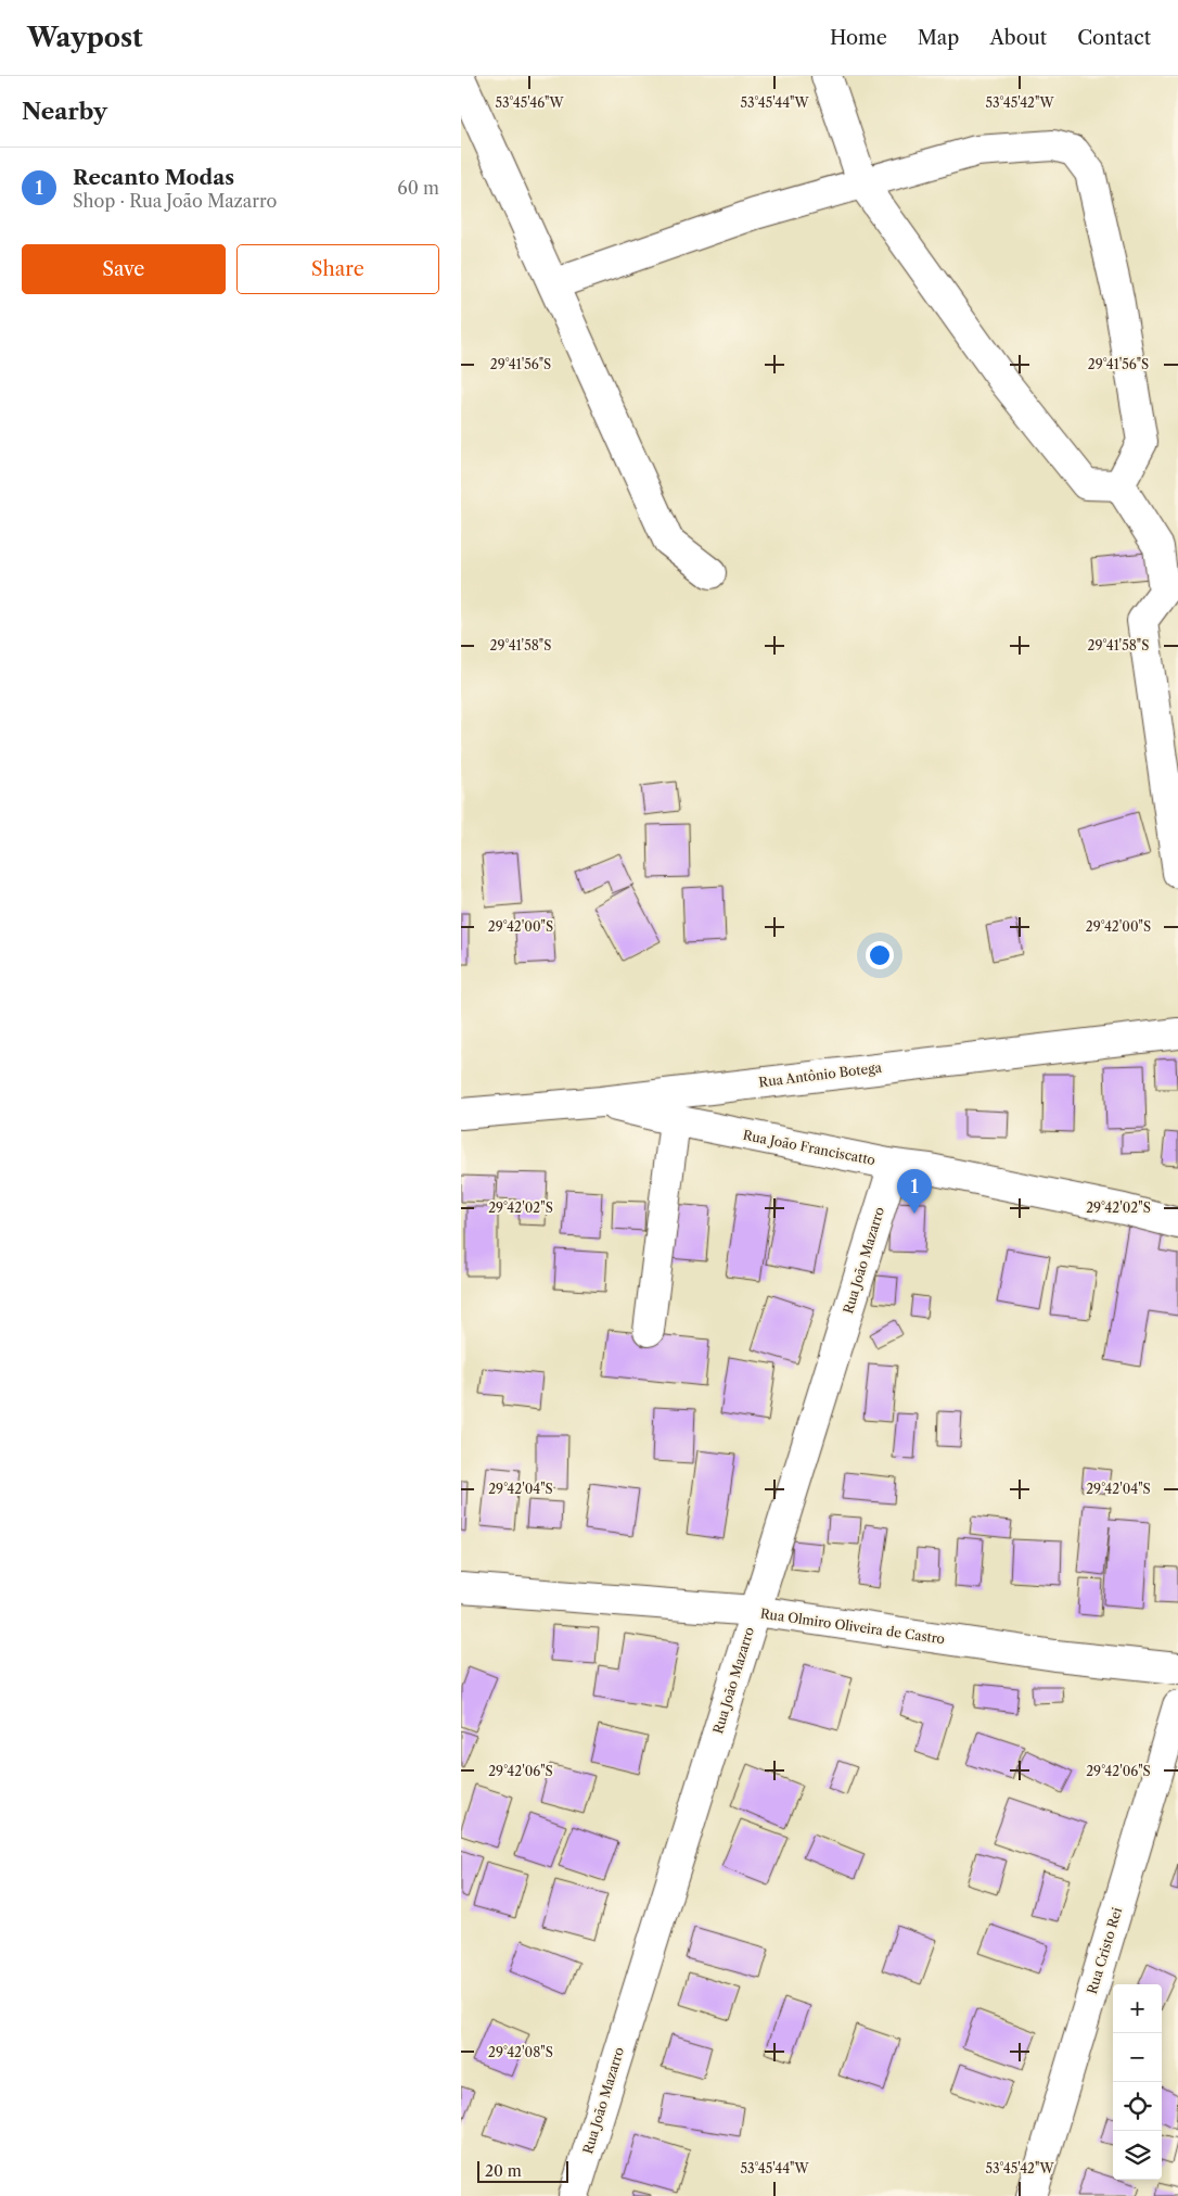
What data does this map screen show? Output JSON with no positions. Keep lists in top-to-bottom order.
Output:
{
  "streets": {
    "street": [
      "Rua Antônio Botega",
      "Rua João Franciscatto",
      "Rua João Mazarro",
      "Rua Olmiro Oliveira de Castro",
      "Rua Cristo Rei"
    ]
  },
  "crossings": [
    ["Rua Antônio Botega", "Rua João Franciscatto"],
    ["Rua João Franciscatto", "Rua João Mazarro"],
    ["Rua João Mazarro", "Rua Olmiro Oliveira de Castro"]
  ],
  "scale_bar": "20 m",
  "page": {
    "header": "Waypost",
    "nav": [
      "Home",
      "Map",
      "About",
      "Contact"
    ],
    "heading": "Nearby",
    "list": [
      {
        "mark": "1",
        "name": "Recanto Modas",
        "note": "Shop · Rua João Mazarro",
        "value": "60 m"
      }
    ],
    "buttons": ["Save", "Share"],
    "pins": "1",
    "map_buttons": ["+", "−"],
    "scale": "20 m"
  },
  "coordinates": [
    "53°45'46\"W",
    "53°45'44\"W",
    "53°45'42\"W",
    "29°41'56\"S",
    "29°41'58\"S",
    "29°42'00\"S",
    "29°42'02\"S",
    "29°42'04\"S",
    "29°42'06\"S",
    "29°42'08\"S"
  ]
}
